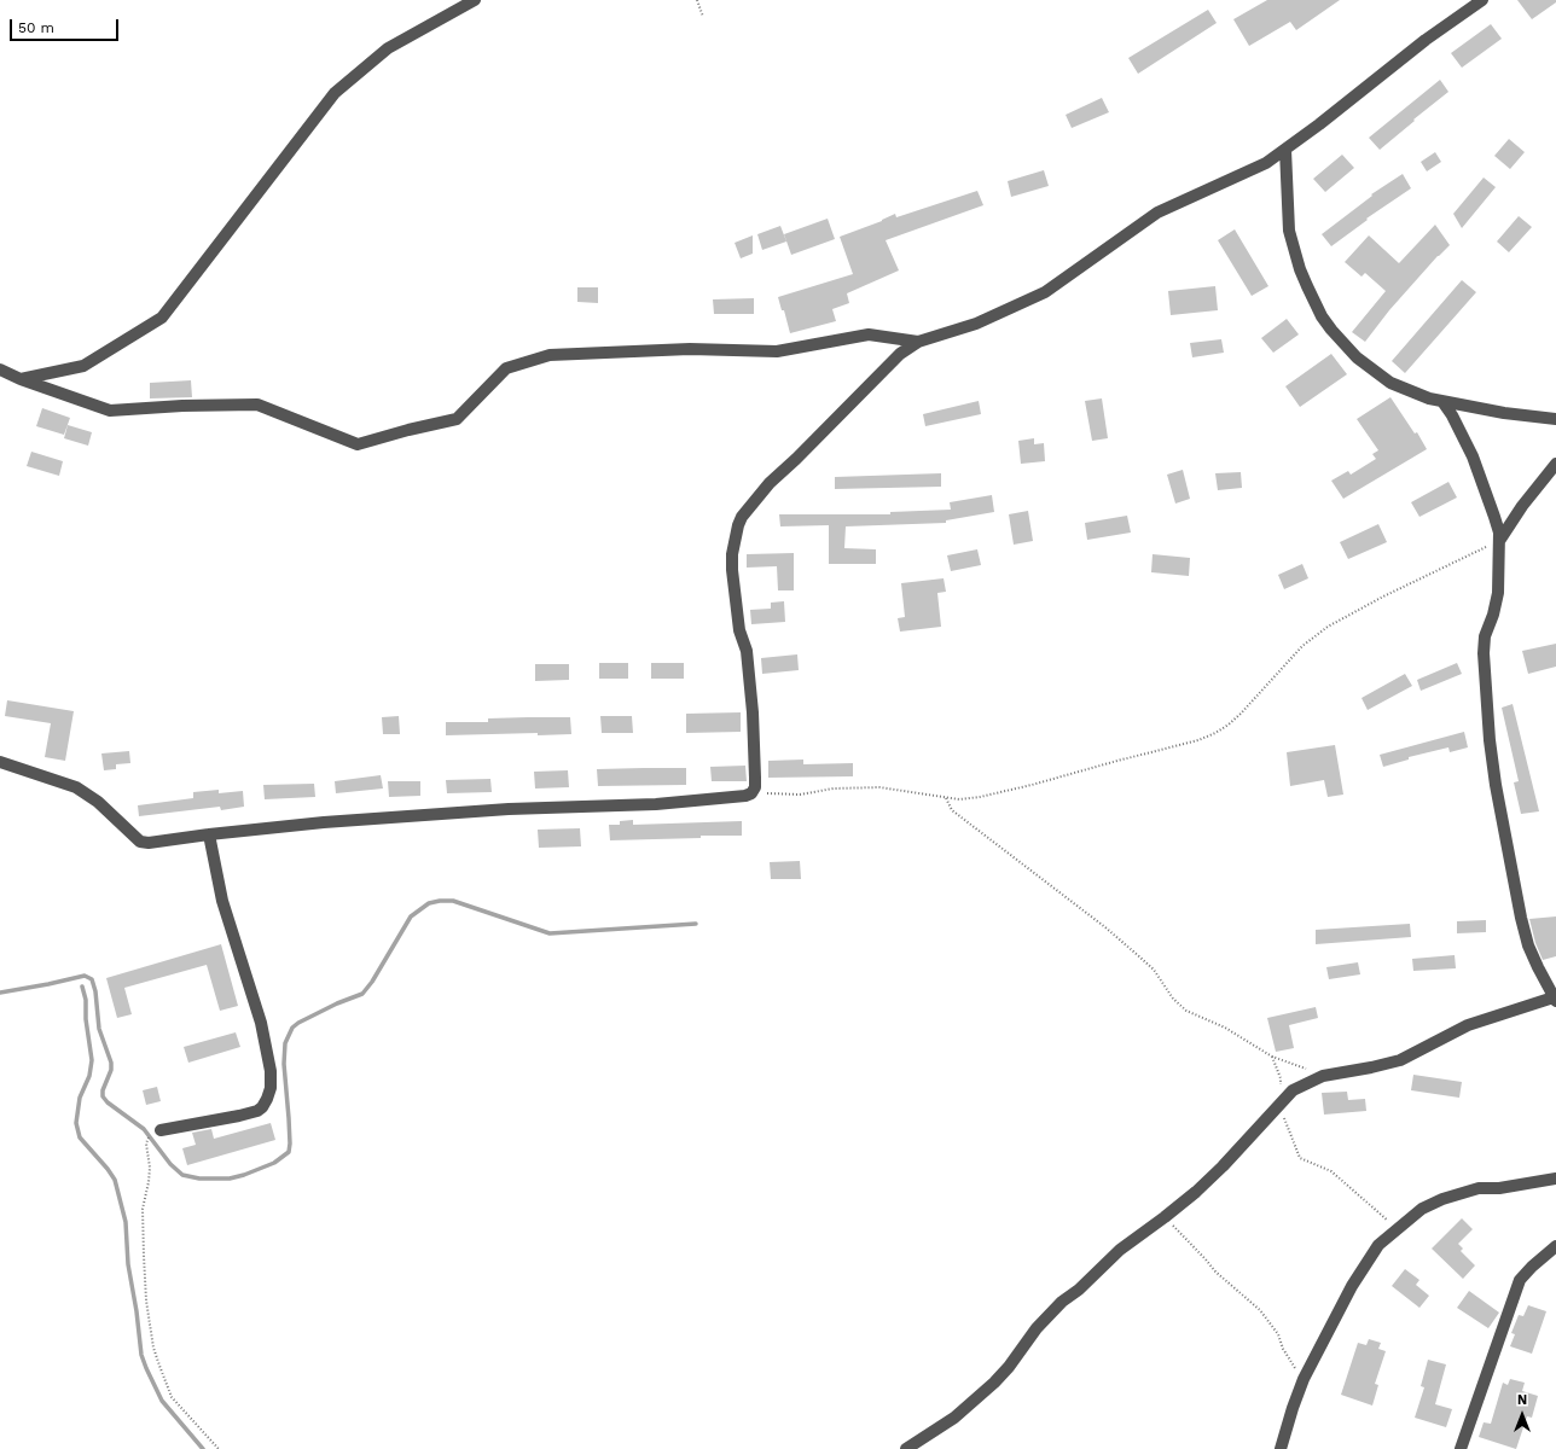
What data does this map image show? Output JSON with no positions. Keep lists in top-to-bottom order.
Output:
{
  "scale_bar": "50 m",
  "north": "top"
}
